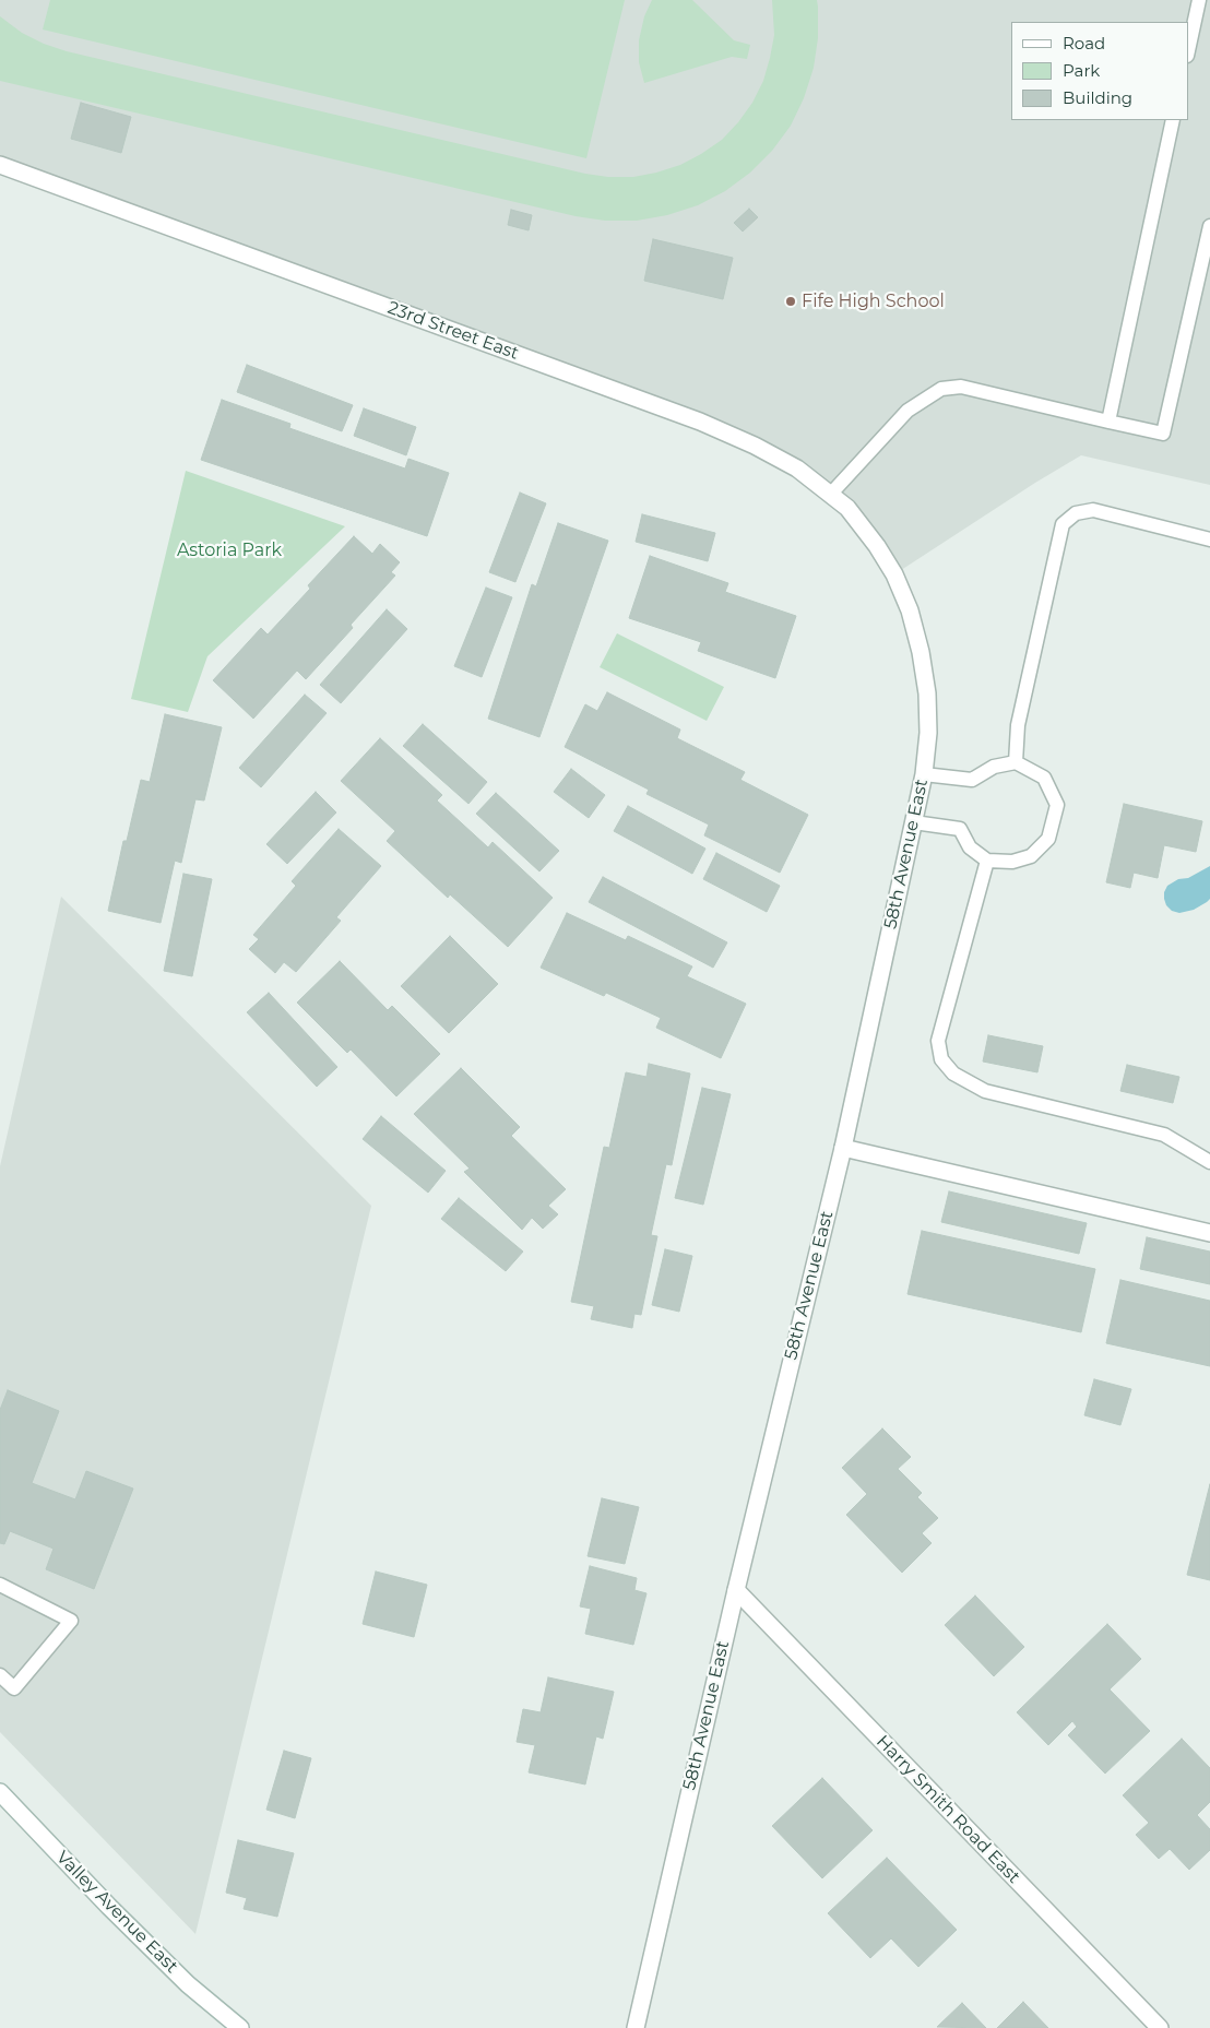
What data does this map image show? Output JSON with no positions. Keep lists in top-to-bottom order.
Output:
{
  "streets": {
    "street": [
      "23rd Street East",
      "58th Avenue East",
      "Harry Smith Road East",
      "Valley Avenue East"
    ]
  },
  "crossings": [
    ["23rd Street East", "58th Avenue East"],
    ["58th Avenue East", "Harry Smith Road East"]
  ],
  "parks": ["Astoria Park"],
  "places": ["Fife High School"],
  "legend": ["Road", "Park", "Building"]
}
